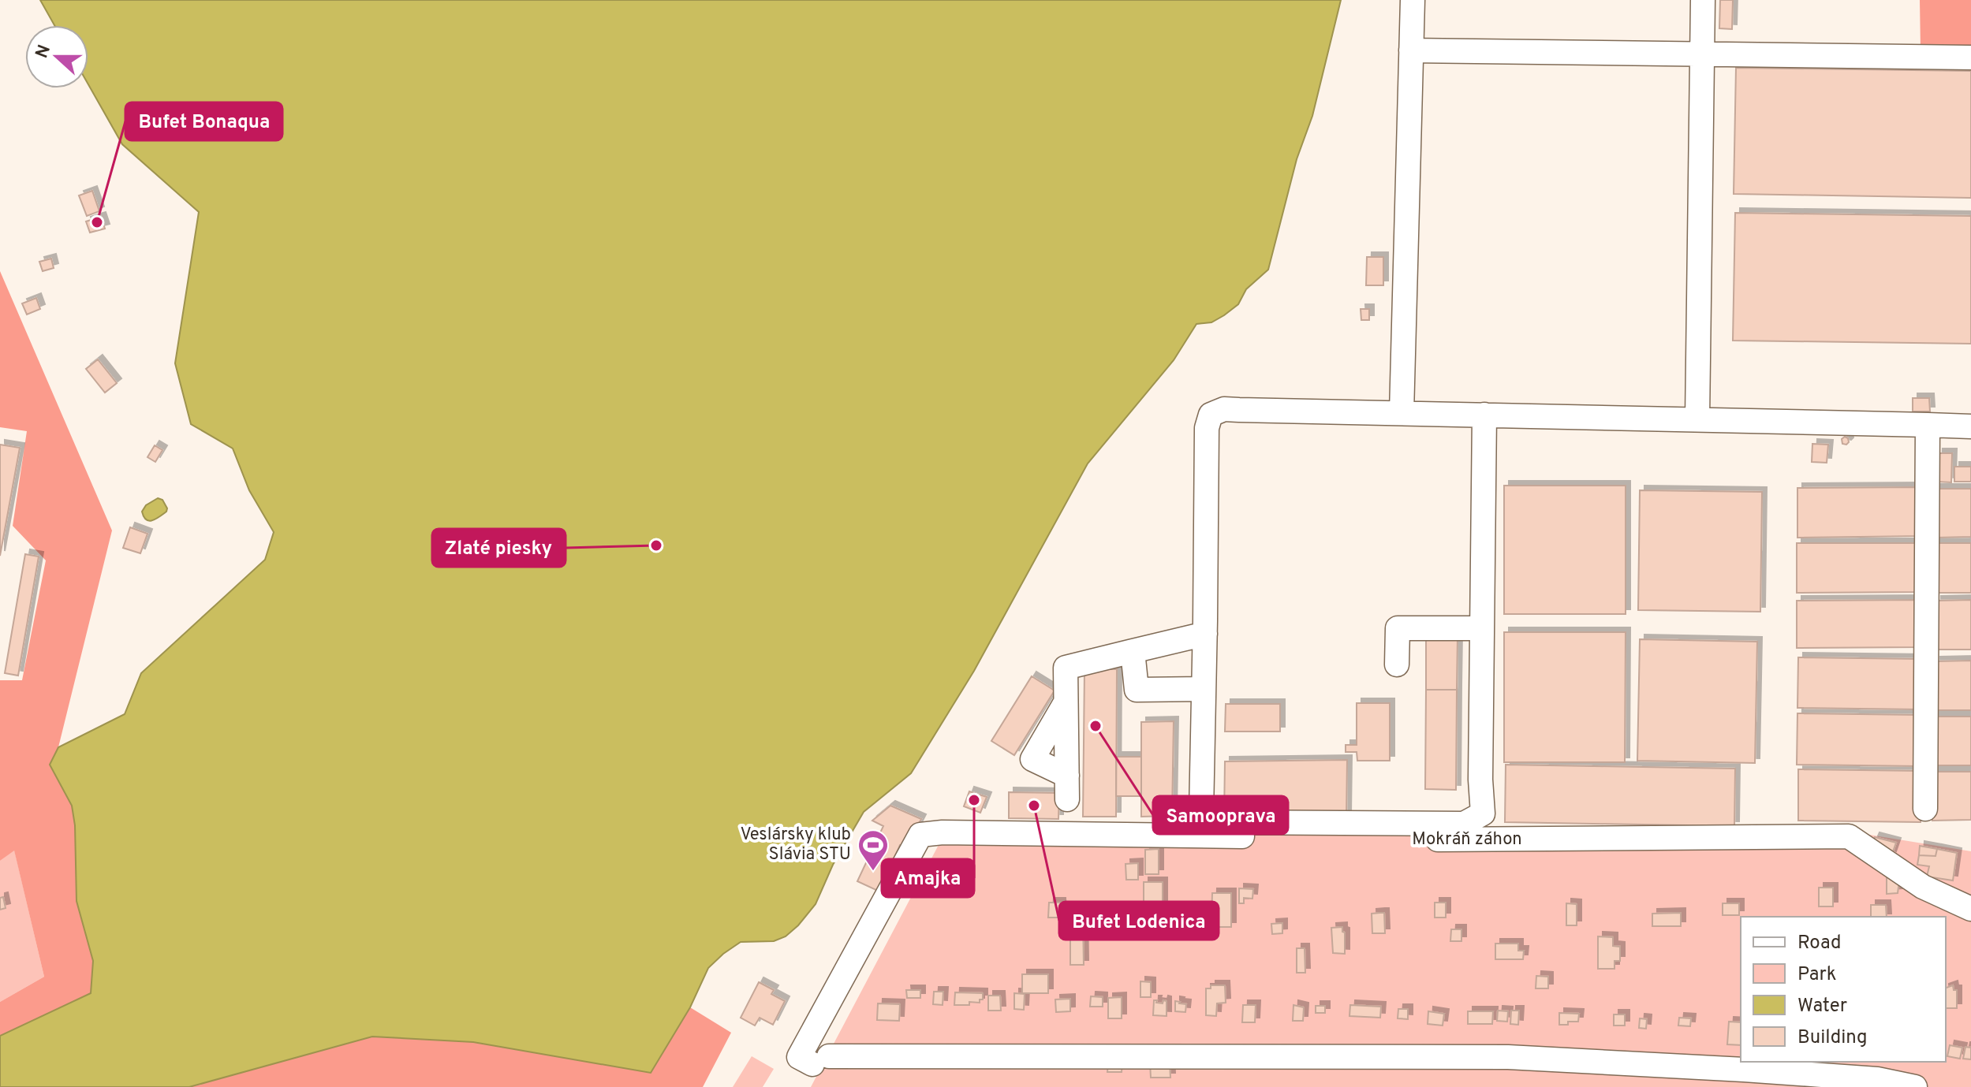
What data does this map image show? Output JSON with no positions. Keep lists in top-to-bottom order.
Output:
{
  "streets": {
    "street": ["Mokráň záhon"]
  },
  "places": {
    "other": [
      "Bufet Bonaqua",
      "Zlaté piesky",
      "Samooprava",
      "Amajka",
      "Bufet Lodenica"
    ],
    "sports": ["Veslársky klub Slávia STU"]
  },
  "legend": [
    "Road",
    "Park",
    "Water",
    "Building"
  ],
  "north": "left"
}
